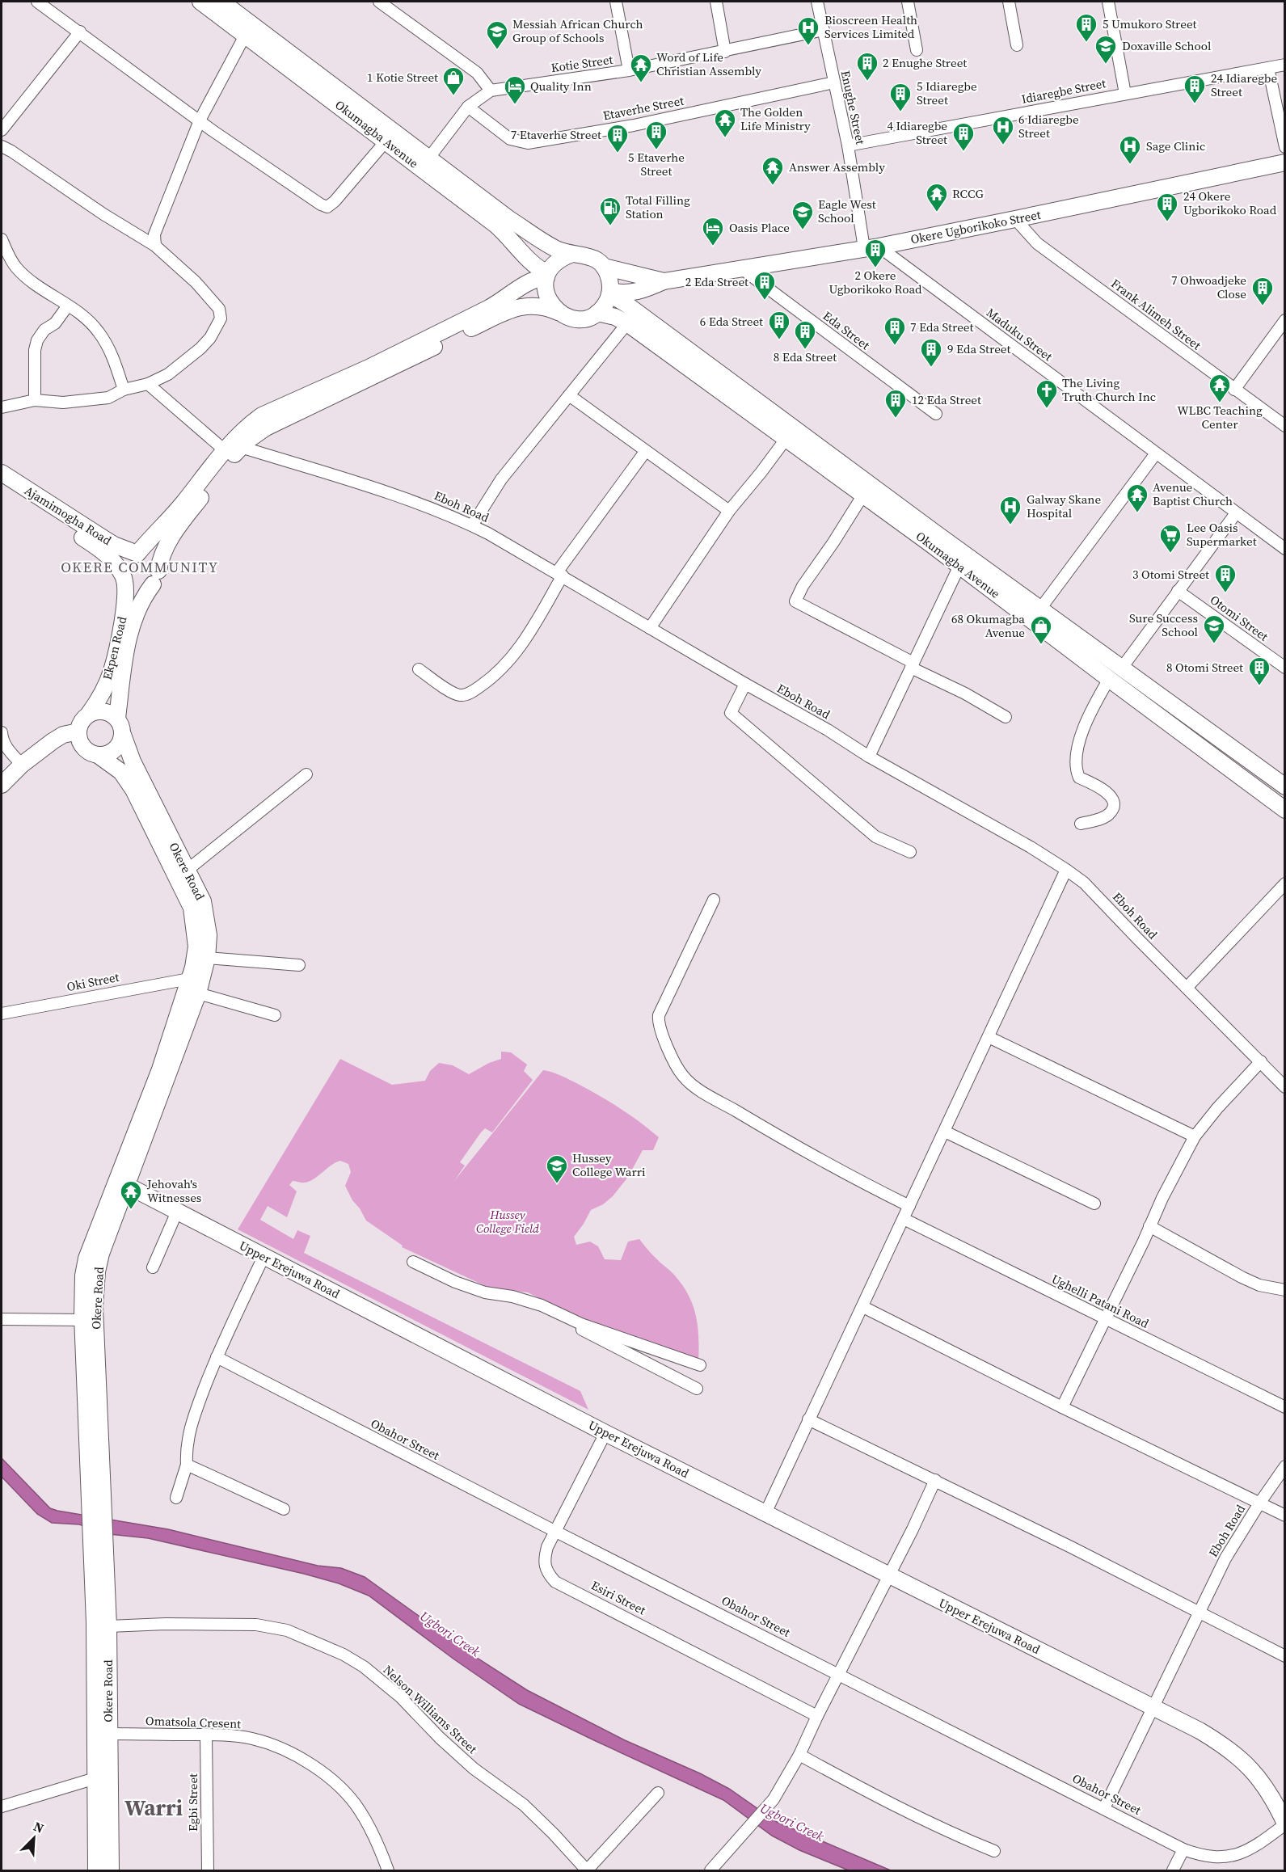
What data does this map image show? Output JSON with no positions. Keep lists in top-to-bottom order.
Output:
{
  "streets": {
    "main road": [
      "Okumagba Avenue",
      "Okere Ugborikoko Street",
      "Ajamimogha Road",
      "Ekpen Road",
      "Okere Road",
      "Upper Erejuwa Road"
    ],
    "street": [
      "Kotie Street",
      "Idiaregbe Street",
      "Enughe Street",
      "Etaverhe Street",
      "Frank Alimeh Street",
      "Eda Street",
      "Maduku Street",
      "Eboh Road",
      "Otomi Street",
      "Oki Street",
      "Ughelli Patani Road",
      "Obahor Street",
      "Esiri Street",
      "Nelson Williams Street",
      "Omatsola Cresent",
      "Egbi Street"
    ]
  },
  "crossings": [
    ["Kotie Street", "Enughe Street"],
    ["Kotie Street", "Etaverhe Street"],
    ["Kotie Street", "Okumagba Avenue"],
    ["Idiaregbe Street", "Enughe Street"],
    ["Enughe Street", "Etaverhe Street"],
    ["Enughe Street", "Okere Ugborikoko Street"],
    ["Enughe Street", "Maduku Street"],
    ["Okere Ugborikoko Street", "Frank Alimeh Street"],
    ["Okere Ugborikoko Street", "Eda Street"],
    ["Okere Ugborikoko Street", "Maduku Street"],
    ["Eboh Road", "Ekpen Road"],
    ["Eboh Road", "Upper Erejuwa Road"],
    ["Eboh Road", "Obahor Street"],
    ["Ajamimogha Road", "Ekpen Road"],
    ["Ekpen Road", "Okere Road"],
    ["Okere Road", "Oki Street"],
    ["Okere Road", "Upper Erejuwa Road"],
    ["Okere Road", "Nelson Williams Street"],
    ["Okere Road", "Omatsola Cresent"],
    ["Upper Erejuwa Road", "Obahor Street"],
    ["Upper Erejuwa Road", "Esiri Street"],
    ["Obahor Street", "Esiri Street"],
    ["Omatsola Cresent", "Egbi Street"]
  ],
  "districts": ["OKERE COMMUNITY", "Warri"],
  "water": ["Ugbori Creek"],
  "parks": ["Hussey College Field"],
  "places": {
    "building": [
      "5 Umukoro Street",
      "2 Enughe Street",
      "24 Idiaregbe Street",
      "5 Idiaregbe Street",
      "5 Etaverhe Street",
      "4 Idiaregbe Street",
      "7 Etaverhe Street",
      "24 Okere Ugborikoko Road",
      "2 Okere Ugborikoko Road",
      "2 Eda Street",
      "7 Ohwoadjeke Close",
      "6 Eda Street",
      "7 Eda Street",
      "8 Eda Street",
      "9 Eda Street",
      "12 Eda Street",
      "3 Otomi Street",
      "8 Otomi Street"
    ],
    "hospital": [
      "Bioscreen Health Services Limited",
      "6 Idiaregbe Street",
      "Sage Clinic",
      "Galway Skane Hospital"
    ],
    "school or university": [
      "Messiah African Church Group of Schools",
      "Doxaville School",
      "Eagle West School",
      "Sure Success School",
      "Hussey College Warri"
    ],
    "temple": [
      "Word of Life Christian Assembly",
      "The Golden Life Ministry",
      "Answer Assembly",
      "RCCG",
      "WLBC Teaching Center",
      "Avenue Baptist Church",
      "Jehovah's Witnesses"
    ],
    "shop": ["1 Kotie Street", "68 Okumagba Avenue"],
    "hotel": ["Quality Inn", "Oasis Place"],
    "fuel station": ["Total Filling Station"],
    "church": ["The Living Truth Church Inc"],
    "supermarket": ["Lee Oasis Supermarket"]
  },
  "north": "top right"
}
